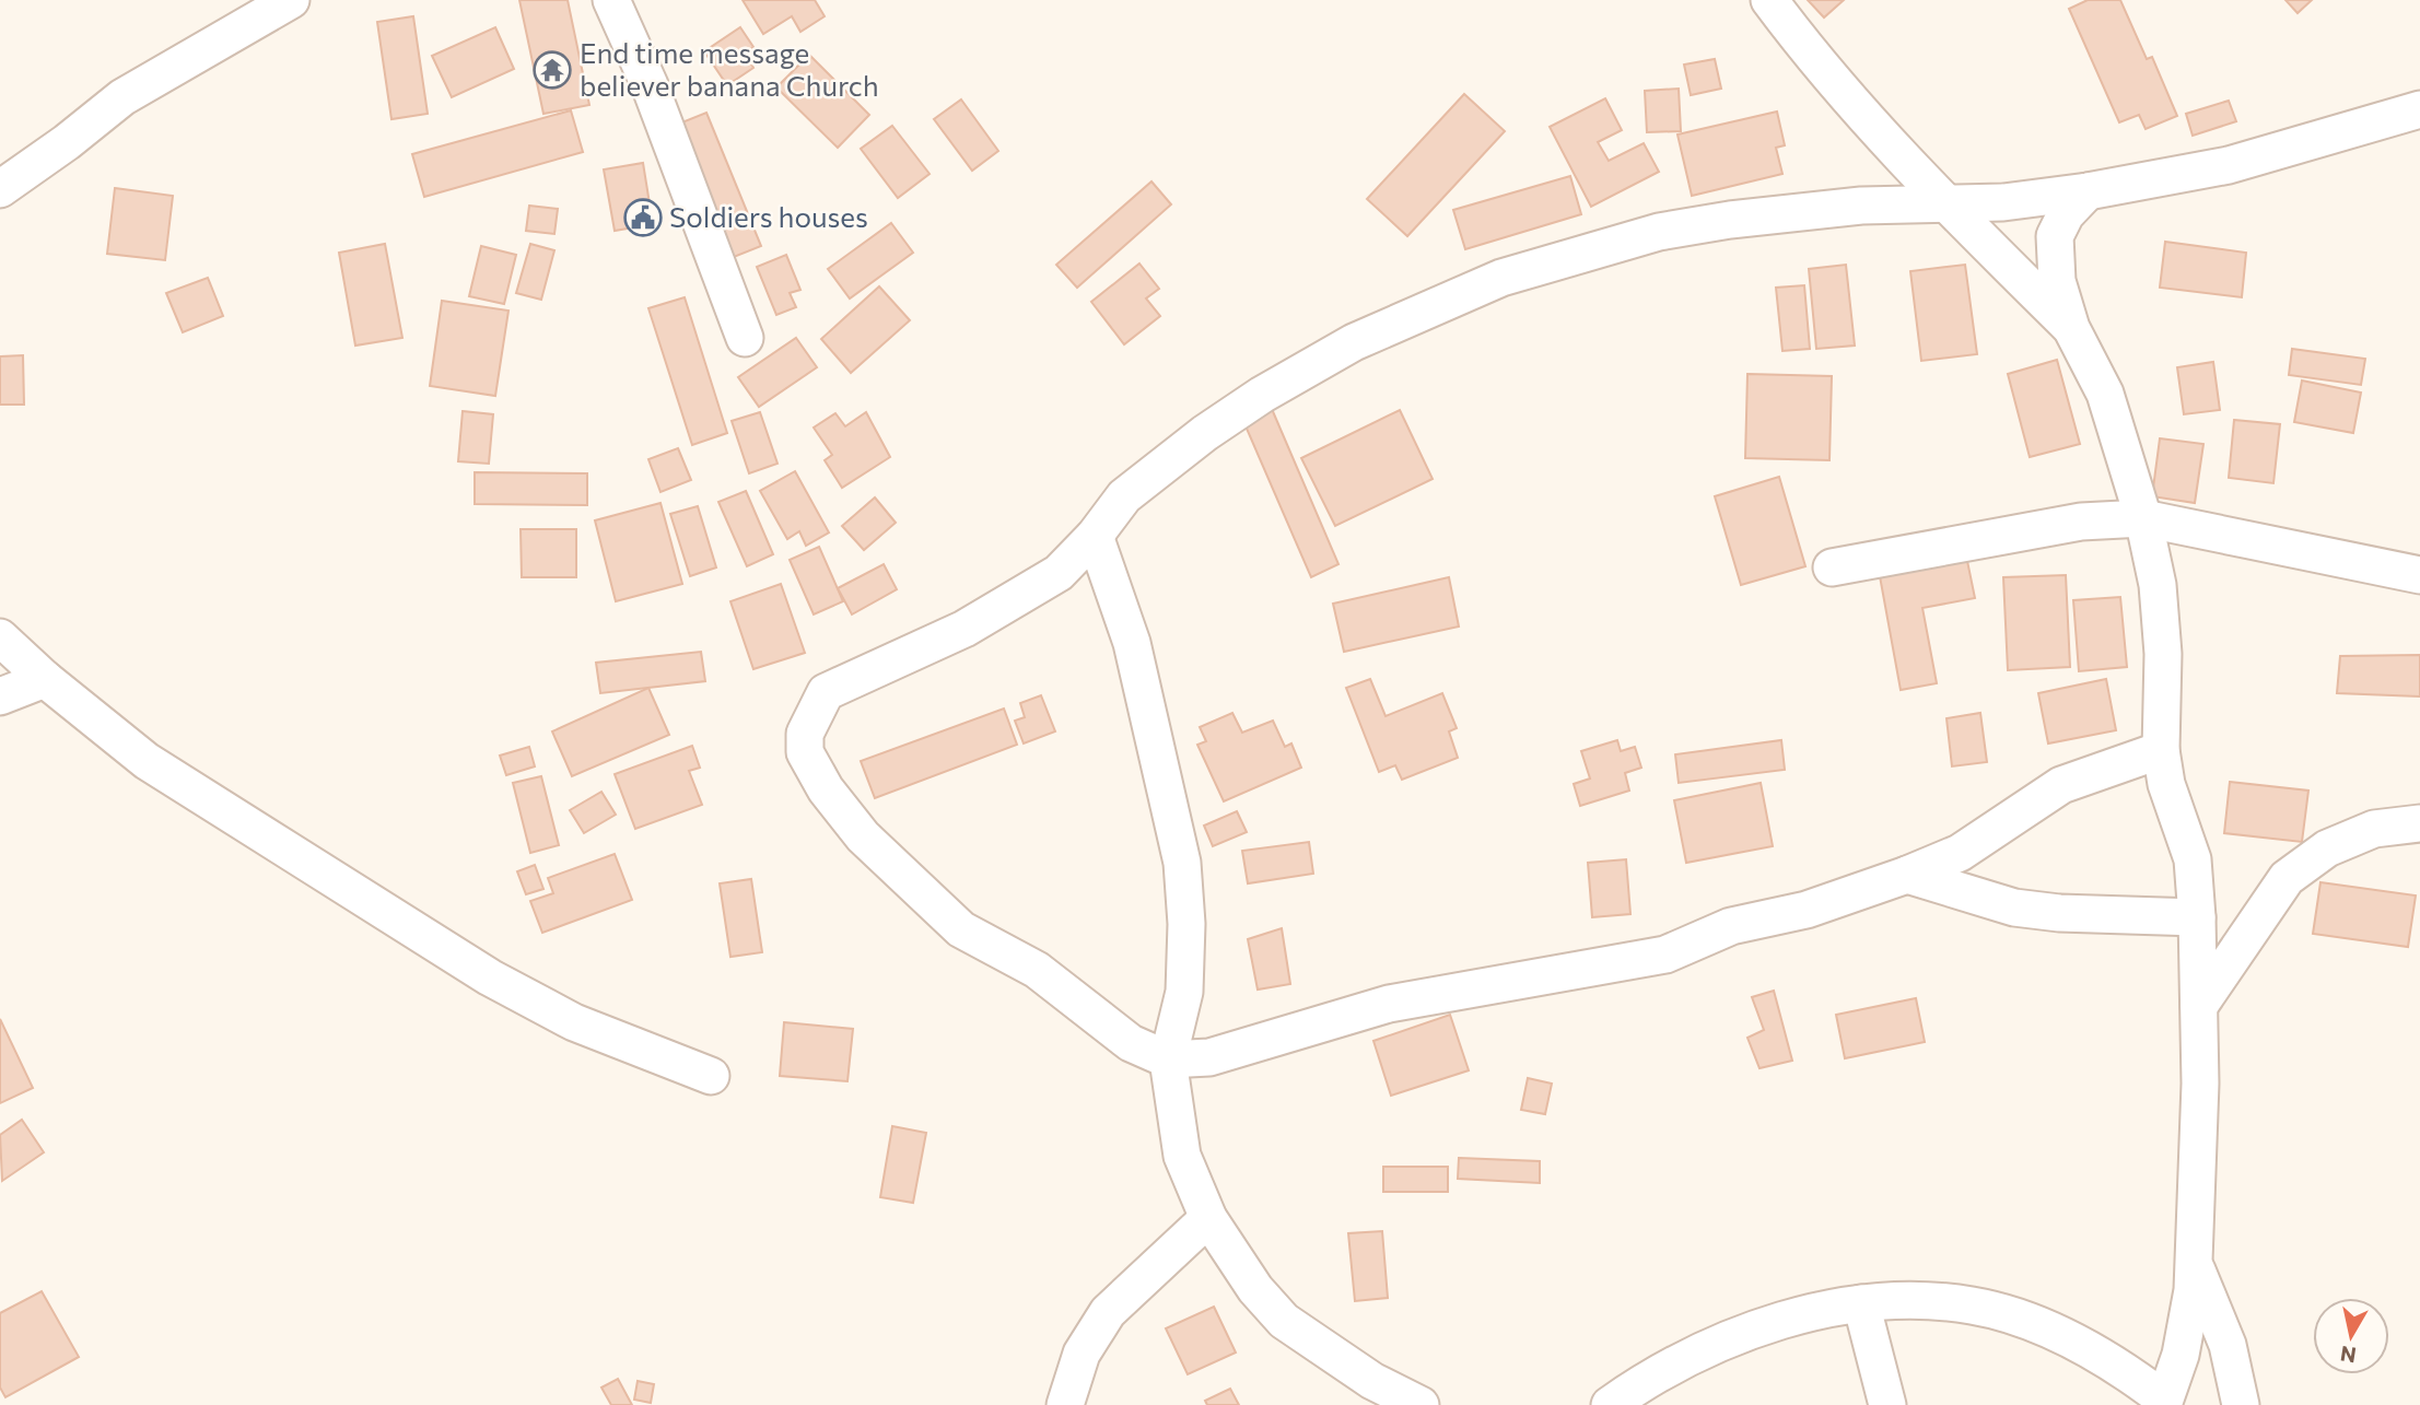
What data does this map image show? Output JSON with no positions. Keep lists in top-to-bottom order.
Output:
{
  "places": {
    "temple": ["End time message believer banana Church"],
    "public building": ["Soldiers houses"]
  },
  "north": "bottom"
}
